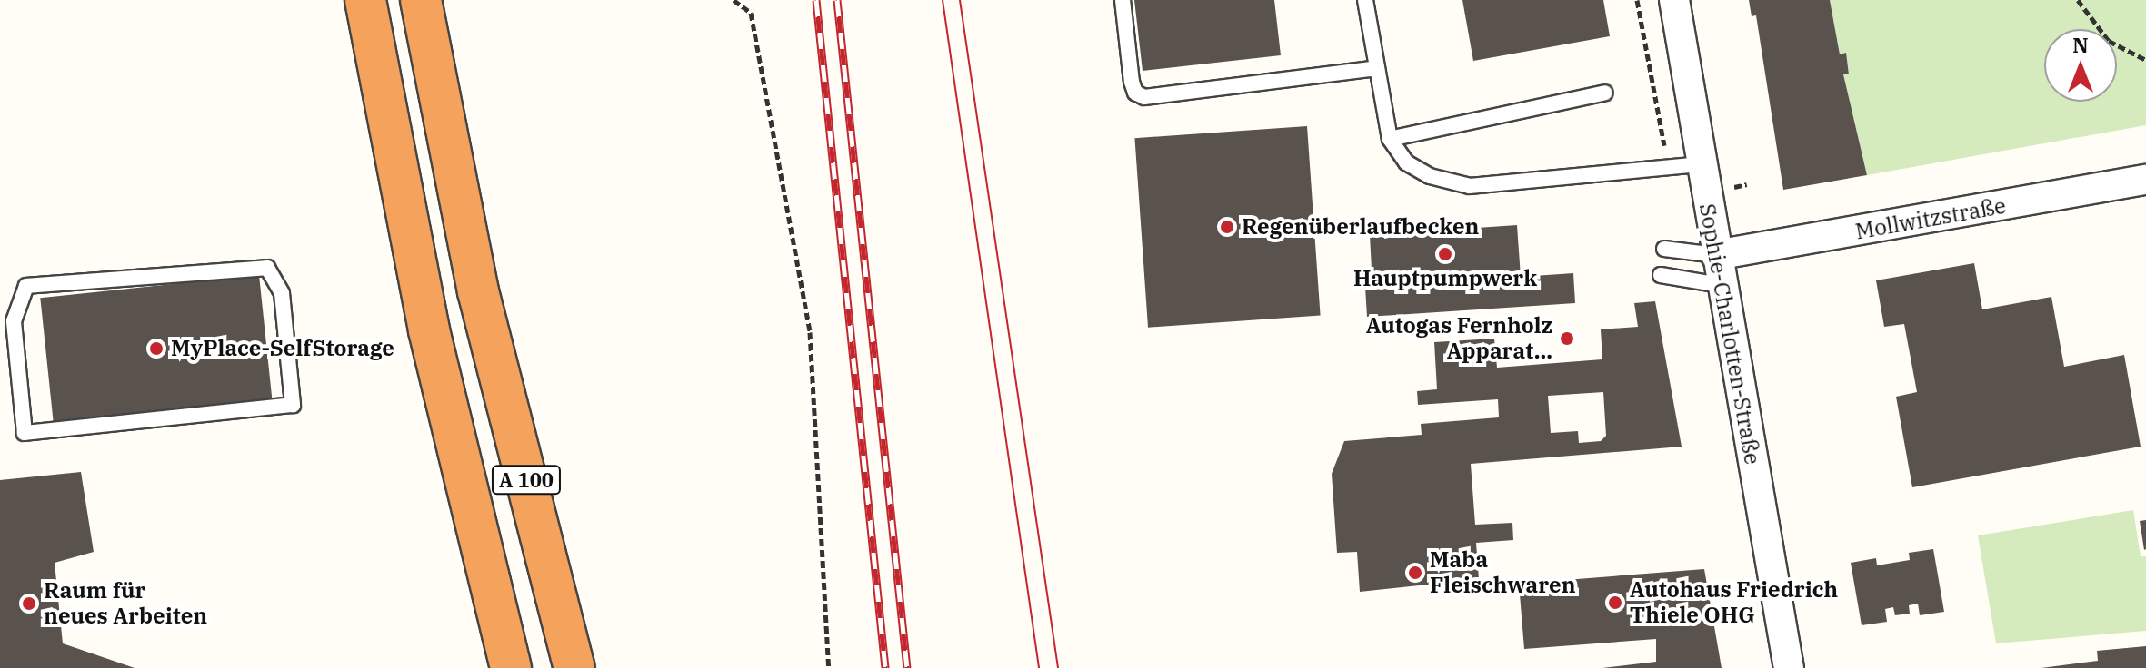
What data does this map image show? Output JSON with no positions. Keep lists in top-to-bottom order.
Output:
{
  "streets": {
    "highway": ["A 100"],
    "street": ["Mollwitzstraße", "Sophie-Charlotten-Straße"]
  },
  "crossings": [
    ["Mollwitzstraße", "Sophie-Charlotten-Straße"]
  ],
  "places": [
    "Regenüberlaufbecken",
    "Hauptpumpwerk",
    "Autogas Fernholz Apparat...",
    "MyPlace-SelfStorage",
    "Maba Fleischwaren",
    "Autohaus Friedrich Thiele OHG",
    "Raum für neues Arbeiten"
  ],
  "north": "top"
}
